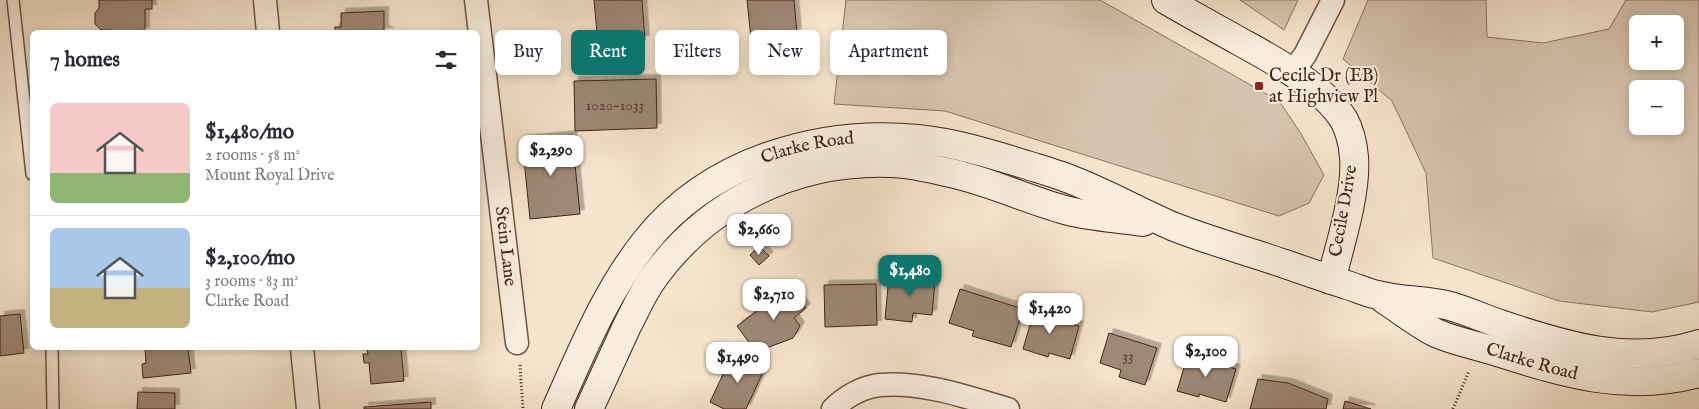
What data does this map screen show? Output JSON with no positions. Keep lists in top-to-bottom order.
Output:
{
  "streets": {
    "main road": ["Clarke Road", "Cecile Drive"],
    "street": ["Stein Lane"]
  },
  "crossings": [
    ["Clarke Road", "Cecile Drive"]
  ],
  "places": {
    "transit": ["Cecile Dr (EB) at Highview Pl"]
  },
  "house_numbers": ["1020-1033", "33"],
  "page": {
    "map_buttons": ["+", "−"],
    "chip": [
      "Buy",
      "Rent",
      "Filters",
      "New",
      "Apartment"
    ],
    "heading": "7 homes",
    "list": [
      {
        "name": "$1,480/mo",
        "note": "2 rooms · 58 m² · Mount Royal Drive"
      },
      {
        "name": "$2,100/mo",
        "note": "3 rooms · 83 m² · Clarke Road"
      }
    ],
    "price": [
      "$2,290",
      "$2,660",
      "$1,480",
      "$2,710",
      "$1,420",
      "$2,100",
      "$1,490"
    ]
  }
}
